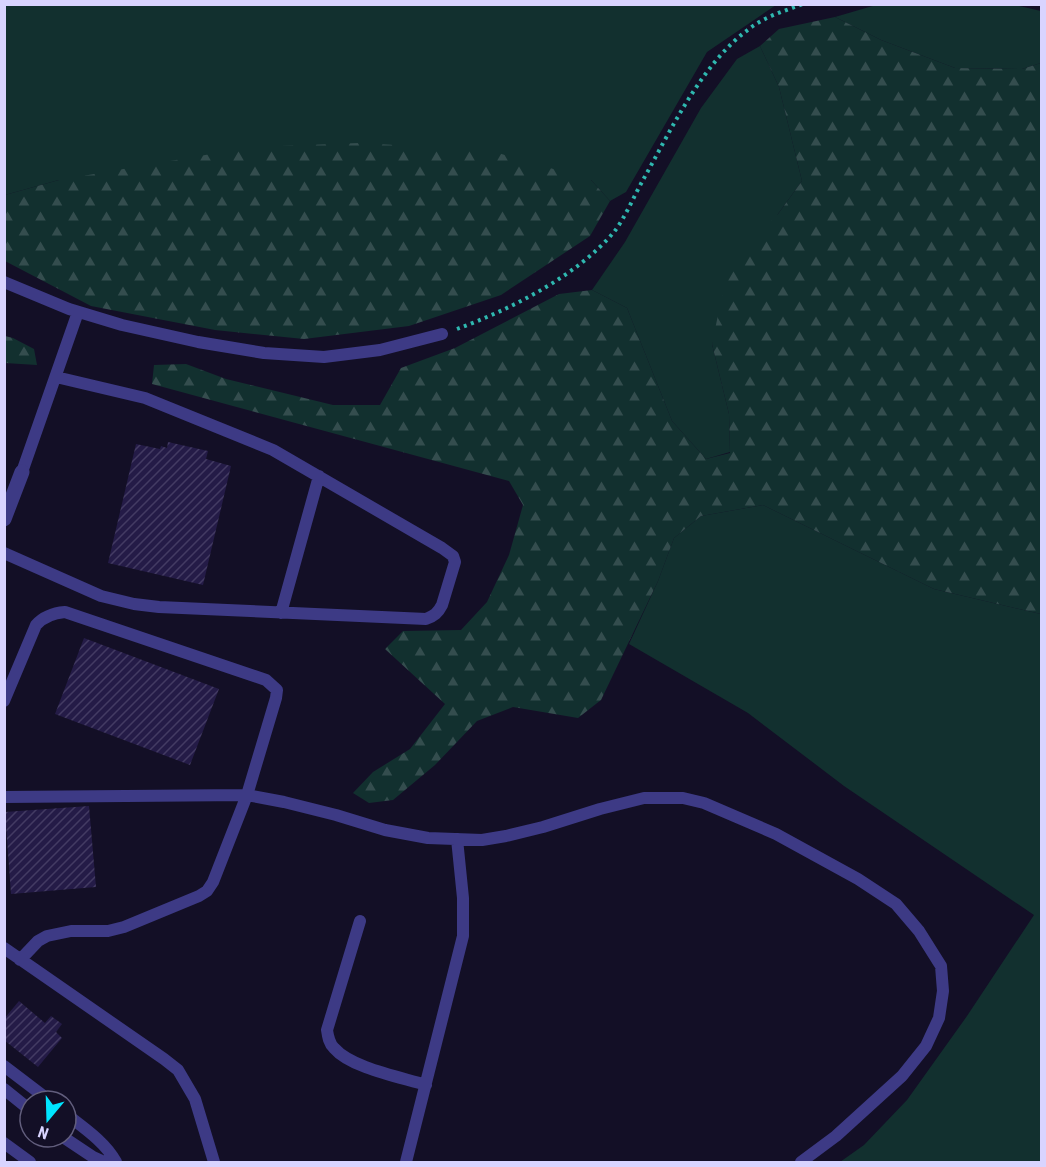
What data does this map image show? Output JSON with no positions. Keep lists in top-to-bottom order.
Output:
{
  "north": "bottom"
}
